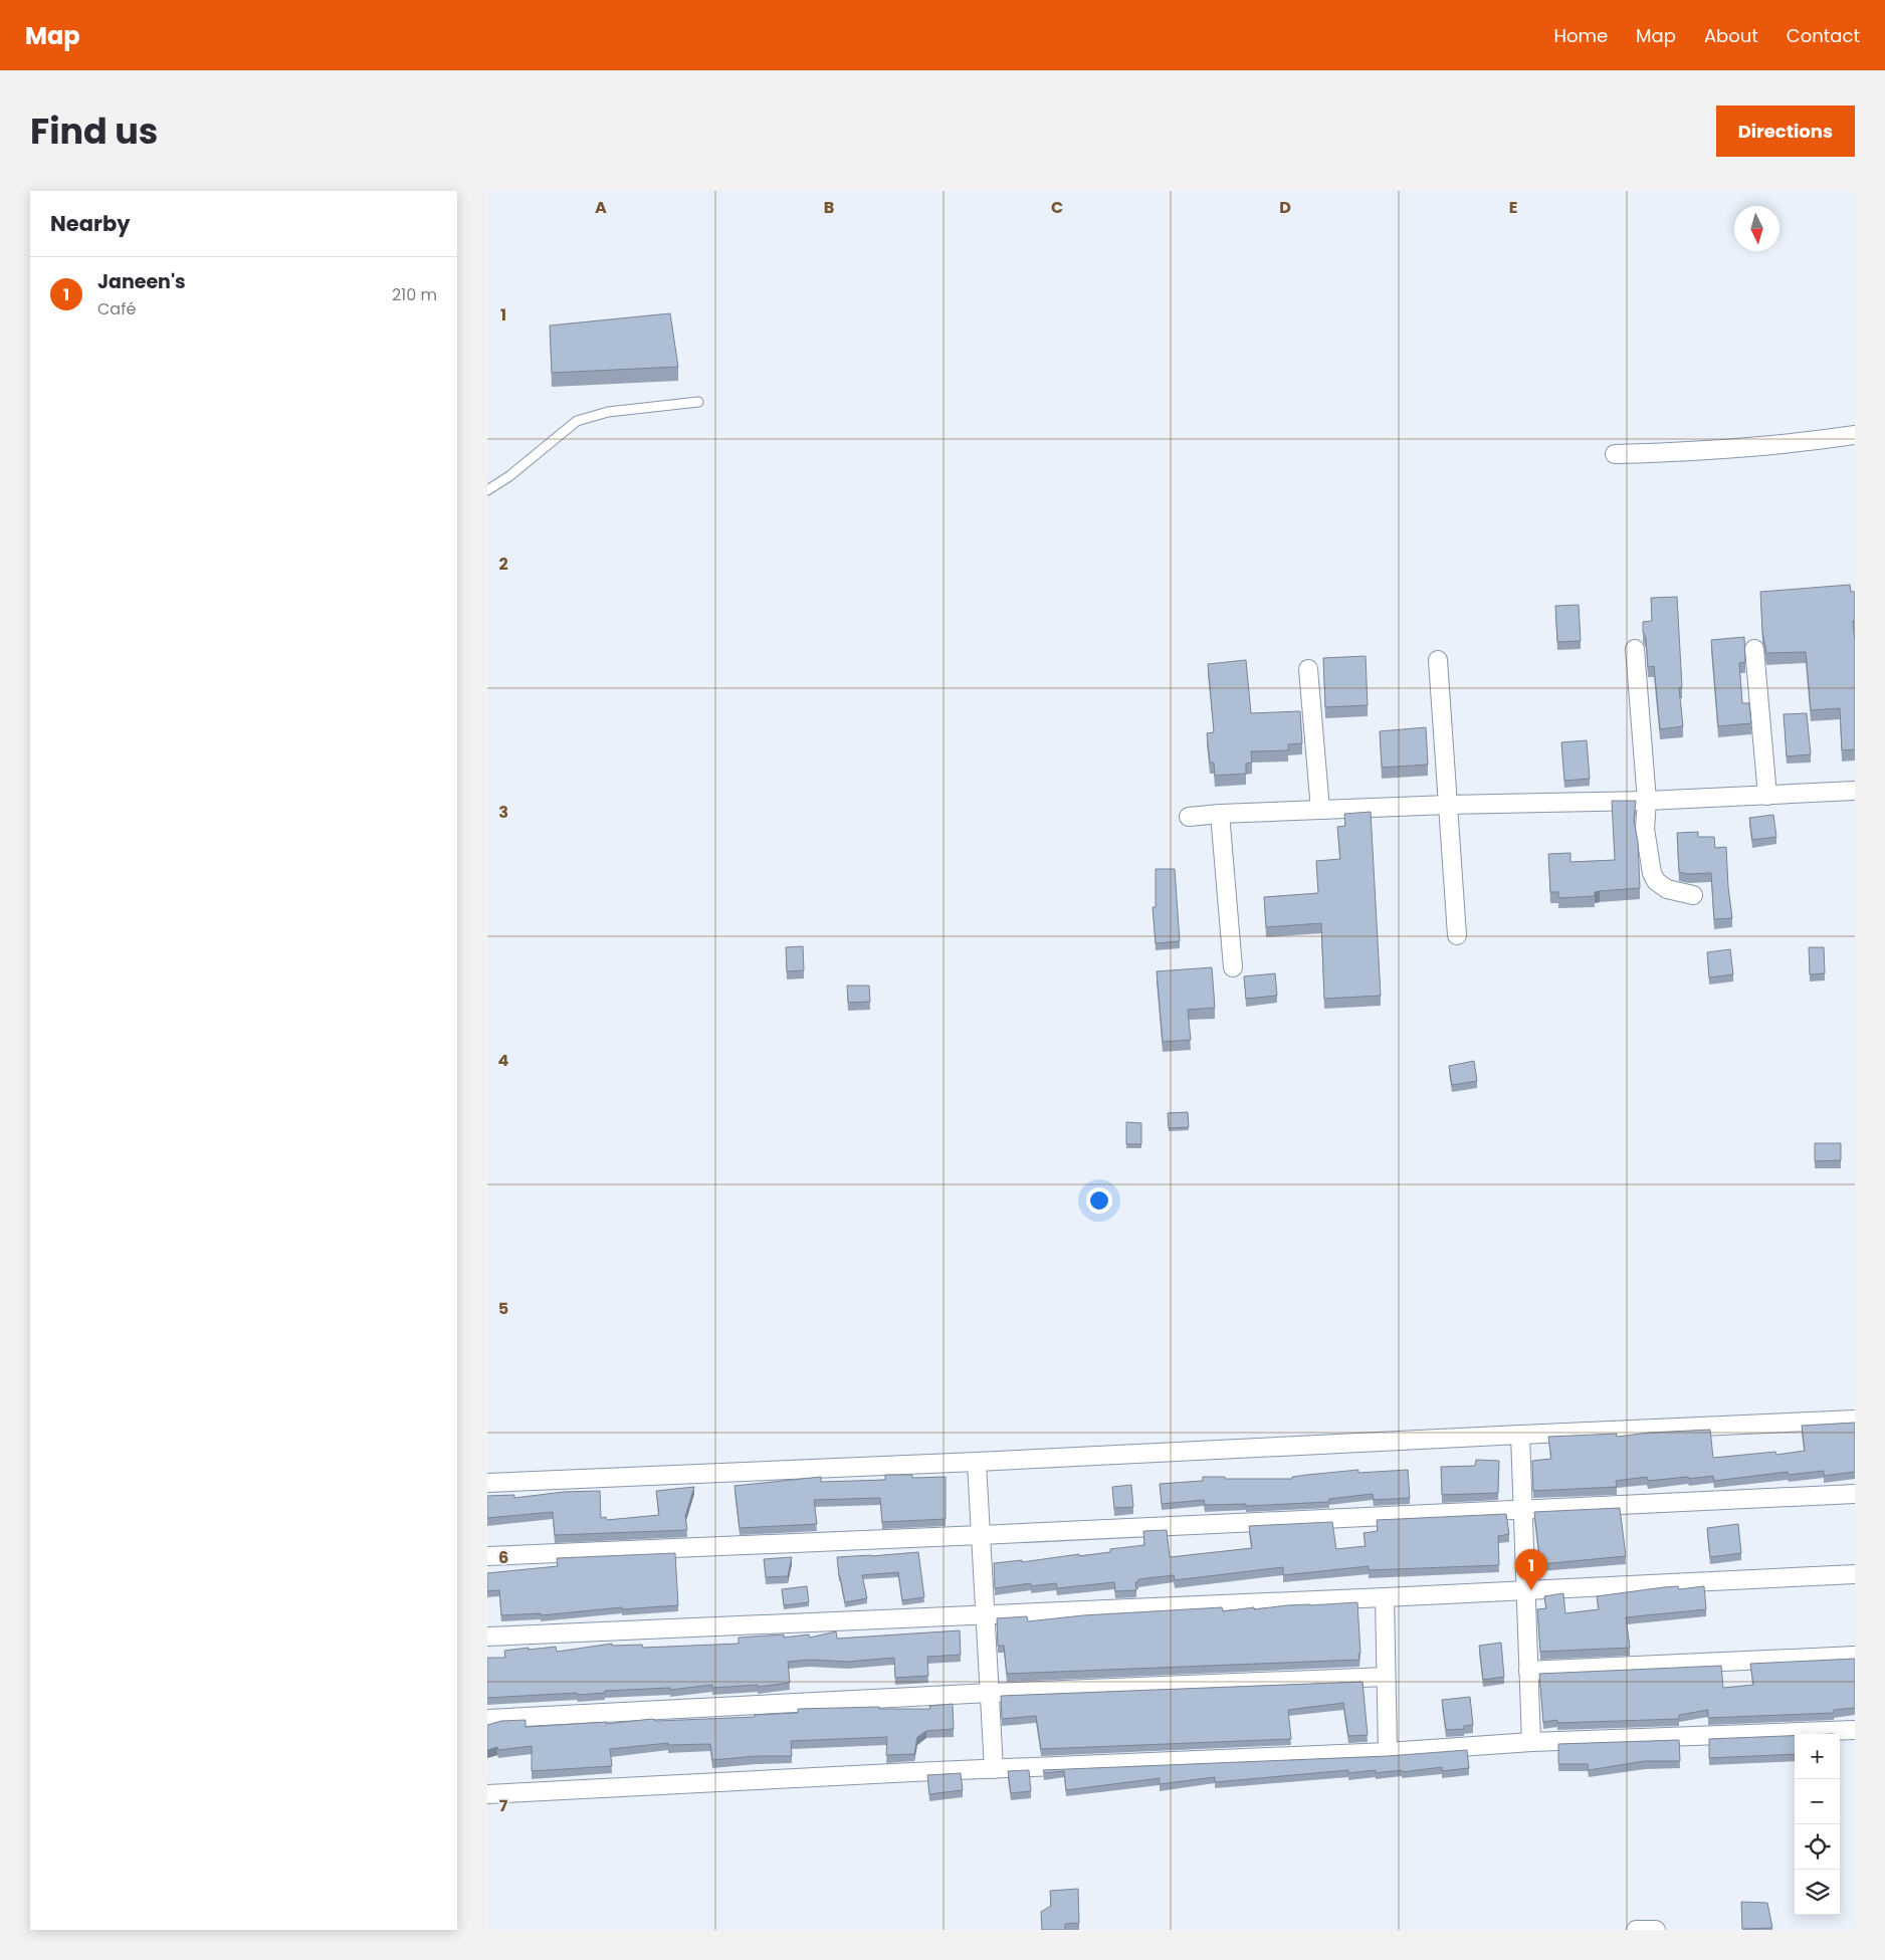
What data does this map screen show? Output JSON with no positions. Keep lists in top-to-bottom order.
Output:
{
  "north": "bottom",
  "page": {
    "header": "Map",
    "nav": [
      "Home",
      "Map",
      "About",
      "Contact"
    ],
    "title": "Find us",
    "buttons": "Directions",
    "heading": "Nearby",
    "list": [
      {
        "mark": "1",
        "name": "Janeen's",
        "note": "Café",
        "value": "210 m"
      }
    ],
    "pins": "1",
    "map_buttons": ["+", "−"]
  },
  "grid": {
    "columns": [
      "A",
      "B",
      "C",
      "D",
      "E"
    ],
    "rows": [
      "1",
      "2",
      "3",
      "4",
      "5",
      "6",
      "7"
    ]
  }
}
